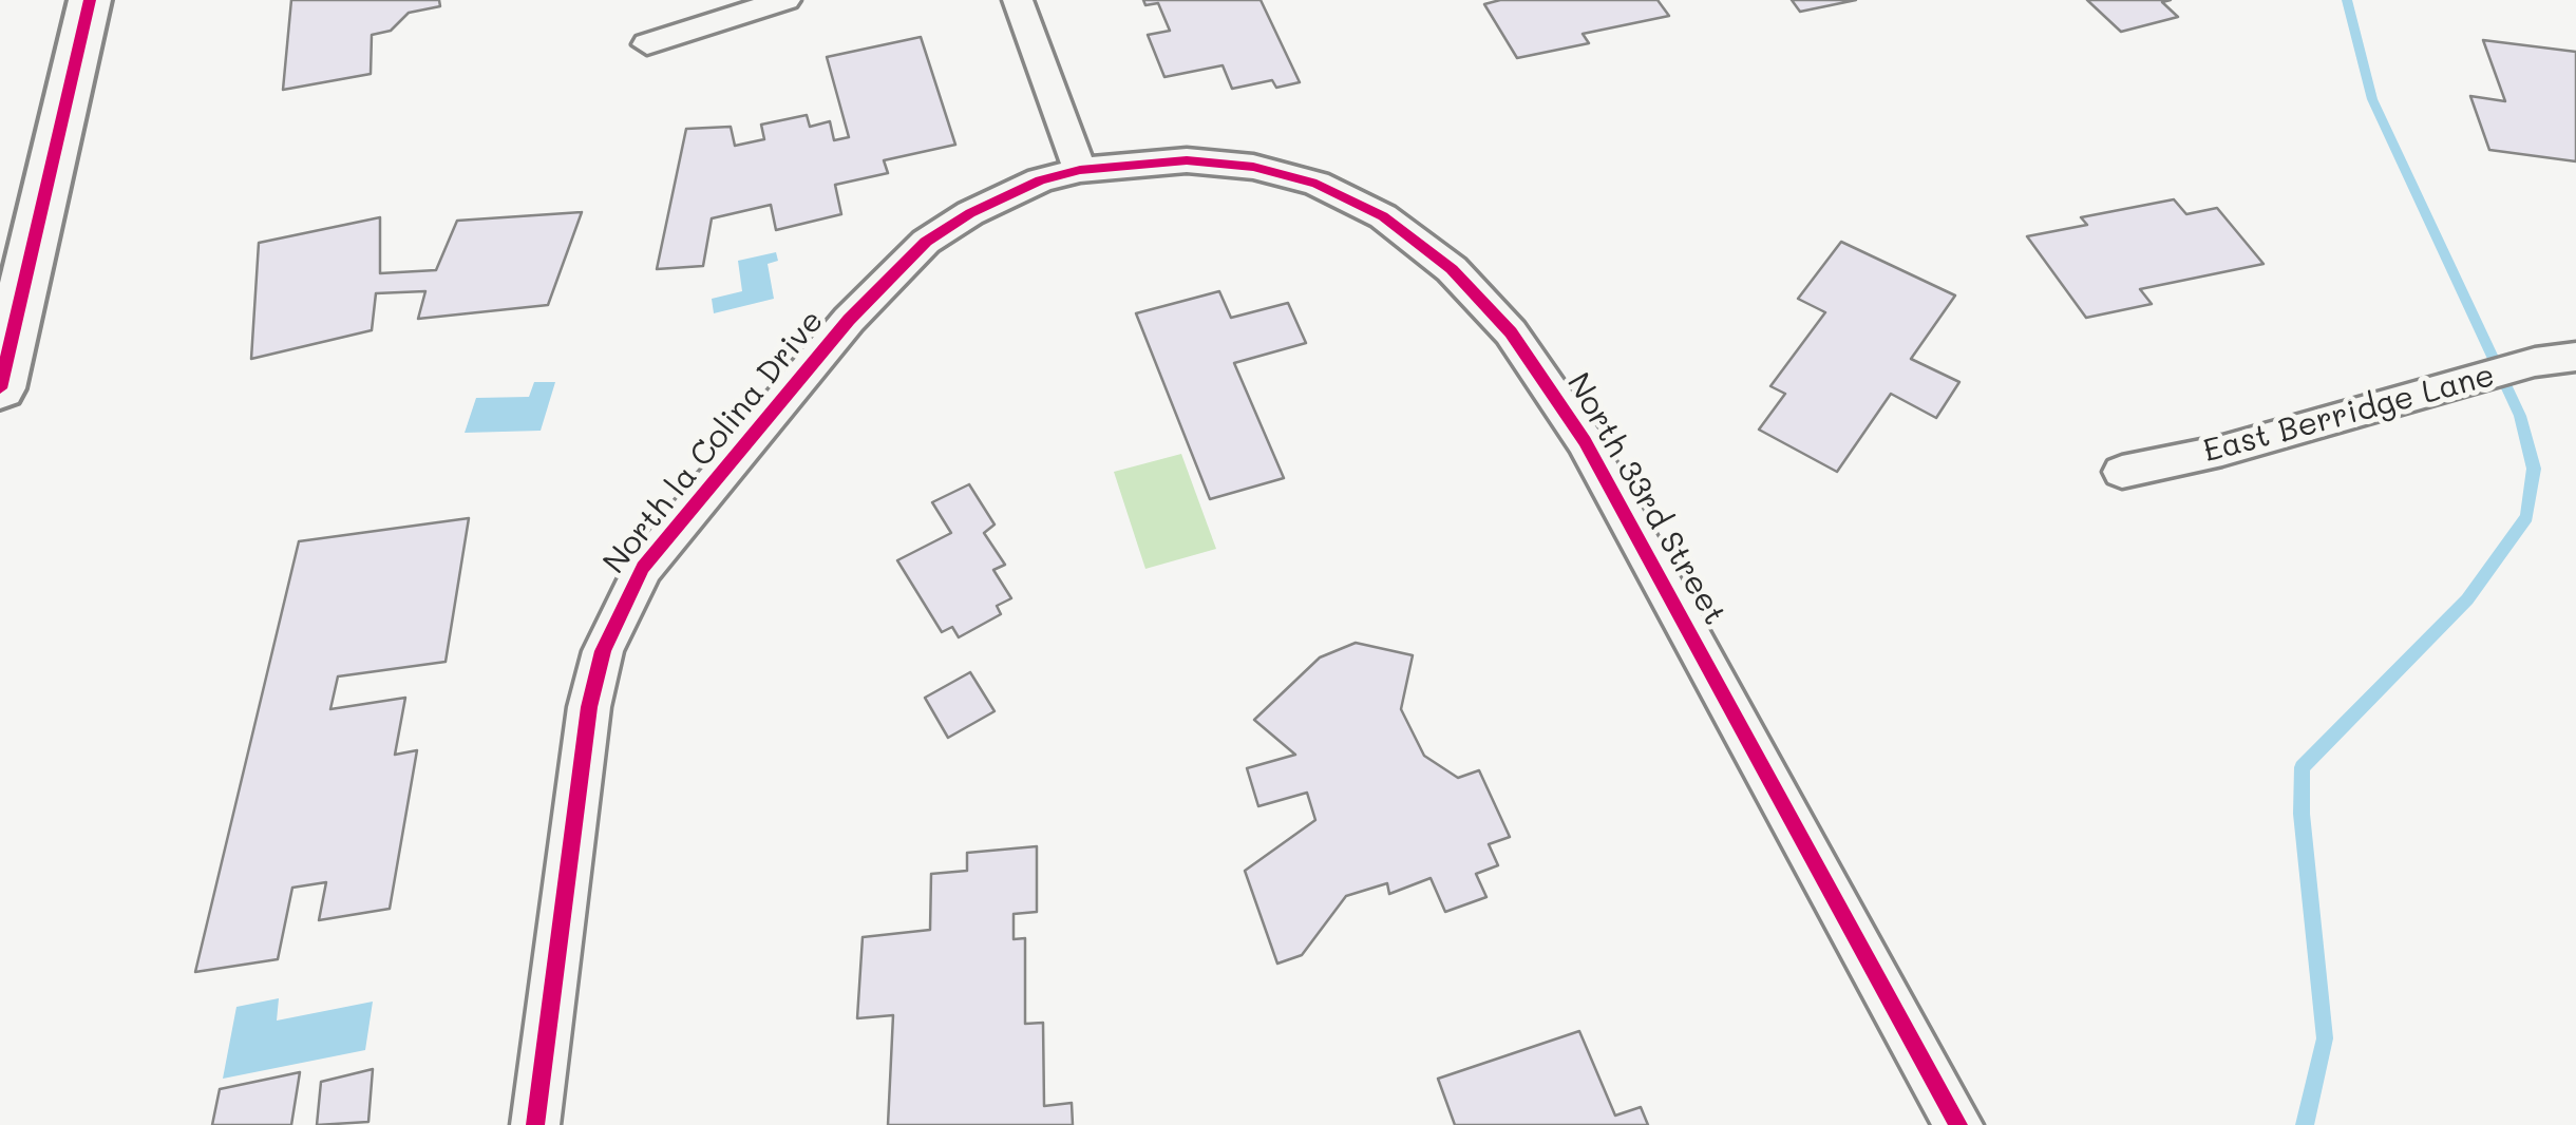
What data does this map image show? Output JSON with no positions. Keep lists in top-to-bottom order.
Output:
{
  "streets": {
    "street": ["East Berridge Lane", "North la Colina Drive", "North 33rd Street"]
  },
  "crossings": [
    ["North la Colina Drive", "North 33rd Street"]
  ]
}
